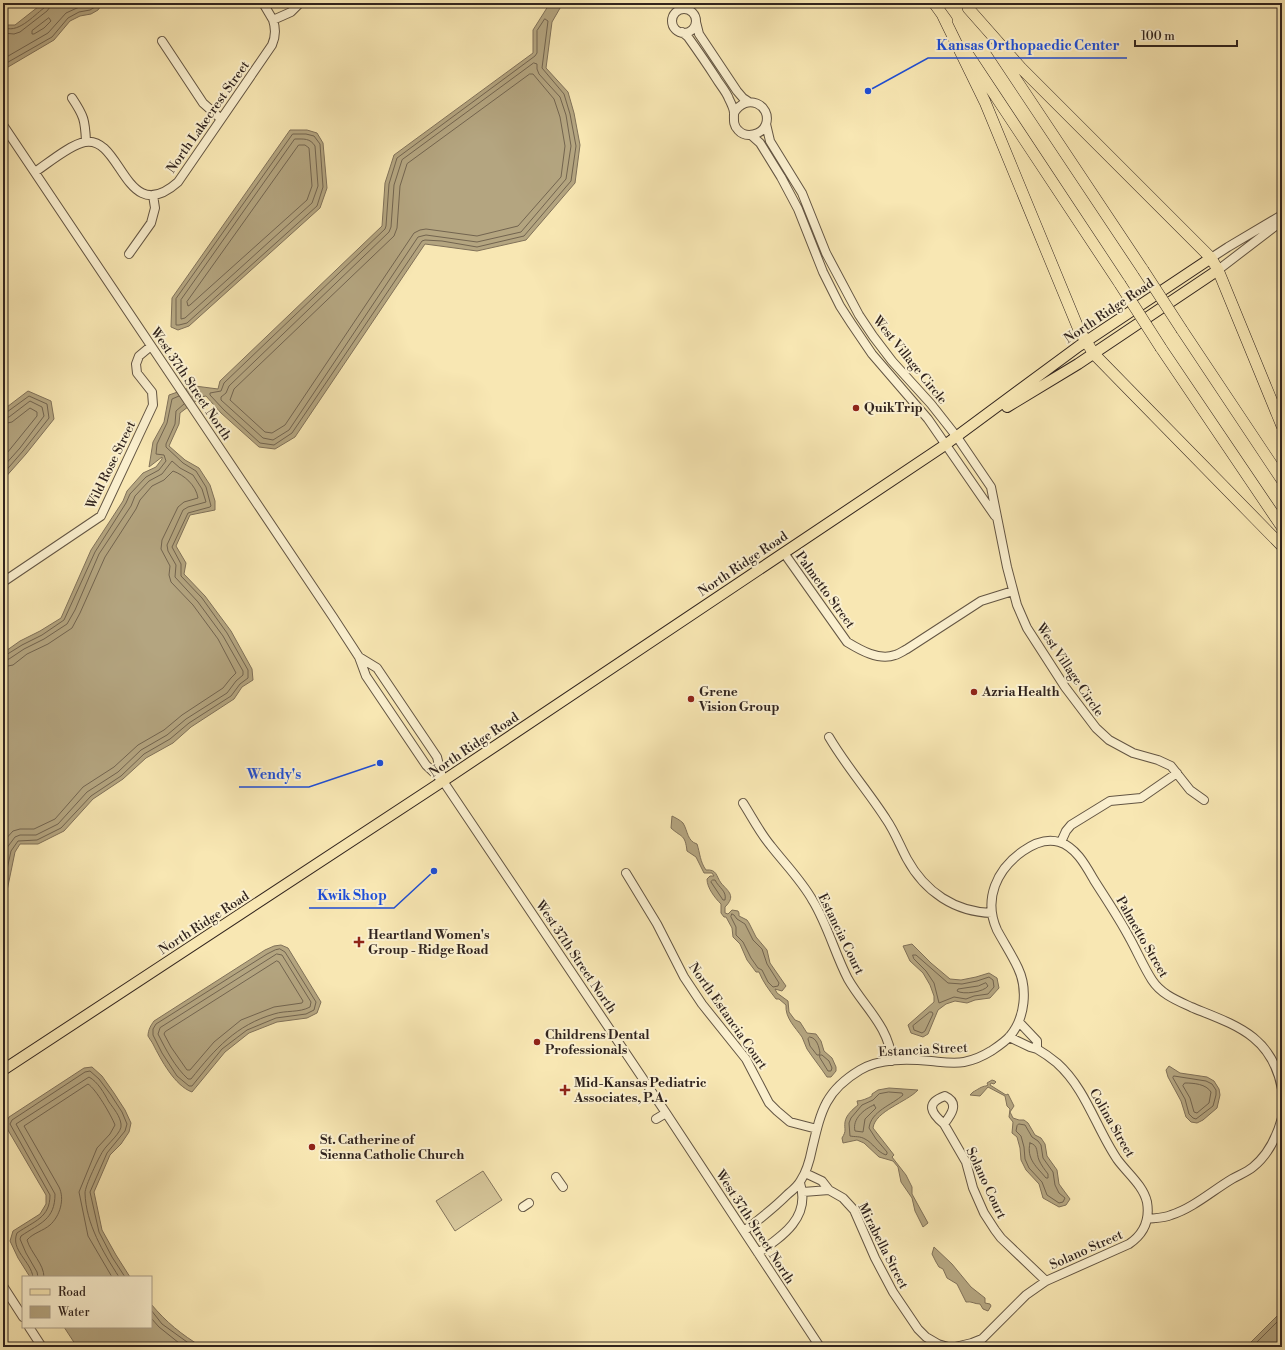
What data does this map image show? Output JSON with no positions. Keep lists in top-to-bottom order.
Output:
{
  "streets": {
    "main road": ["North Ridge Road"],
    "street": [
      "North Lakecrest Street",
      "West Village Circle",
      "West 37th Street North",
      "Wild Rose Street",
      "Palmetto Street",
      "Estancia Court",
      "North Estancia Court",
      "Estancia Street",
      "Colina Street",
      "Solano Court",
      "Mirabella Street",
      "Solano Street"
    ]
  },
  "crossings": [
    ["North Ridge Road", "West Village Circle"],
    ["North Ridge Road", "West 37th Street North"],
    ["North Ridge Road", "Palmetto Street"],
    ["West Village Circle", "Palmetto Street"],
    ["West 37th Street North", "Wild Rose Street"],
    ["West 37th Street North", "Estancia Street"],
    ["Palmetto Street", "Estancia Street"],
    ["Estancia Court", "Estancia Street"],
    ["North Estancia Court", "Estancia Street"],
    ["Estancia Street", "Colina Street"],
    ["Estancia Street", "Mirabella Street"],
    ["Colina Street", "Solano Street"],
    ["Solano Court", "Solano Street"]
  ],
  "places": {
    "other": [
      "Kansas Orthopaedic Center",
      "QuikTrip",
      "Azria Health",
      "Grene Vision Group",
      "Wendy's",
      "Kwik Shop",
      "Childrens Dental Professionals",
      "St. Catherine of Sienna Catholic Church"
    ],
    "health": ["Heartland Women's Group - Ridge Road", "Mid-Kansas Pediatric Associates, P.A."]
  },
  "legend": ["Road", "Water"],
  "scale_bar": "100 m"
}
